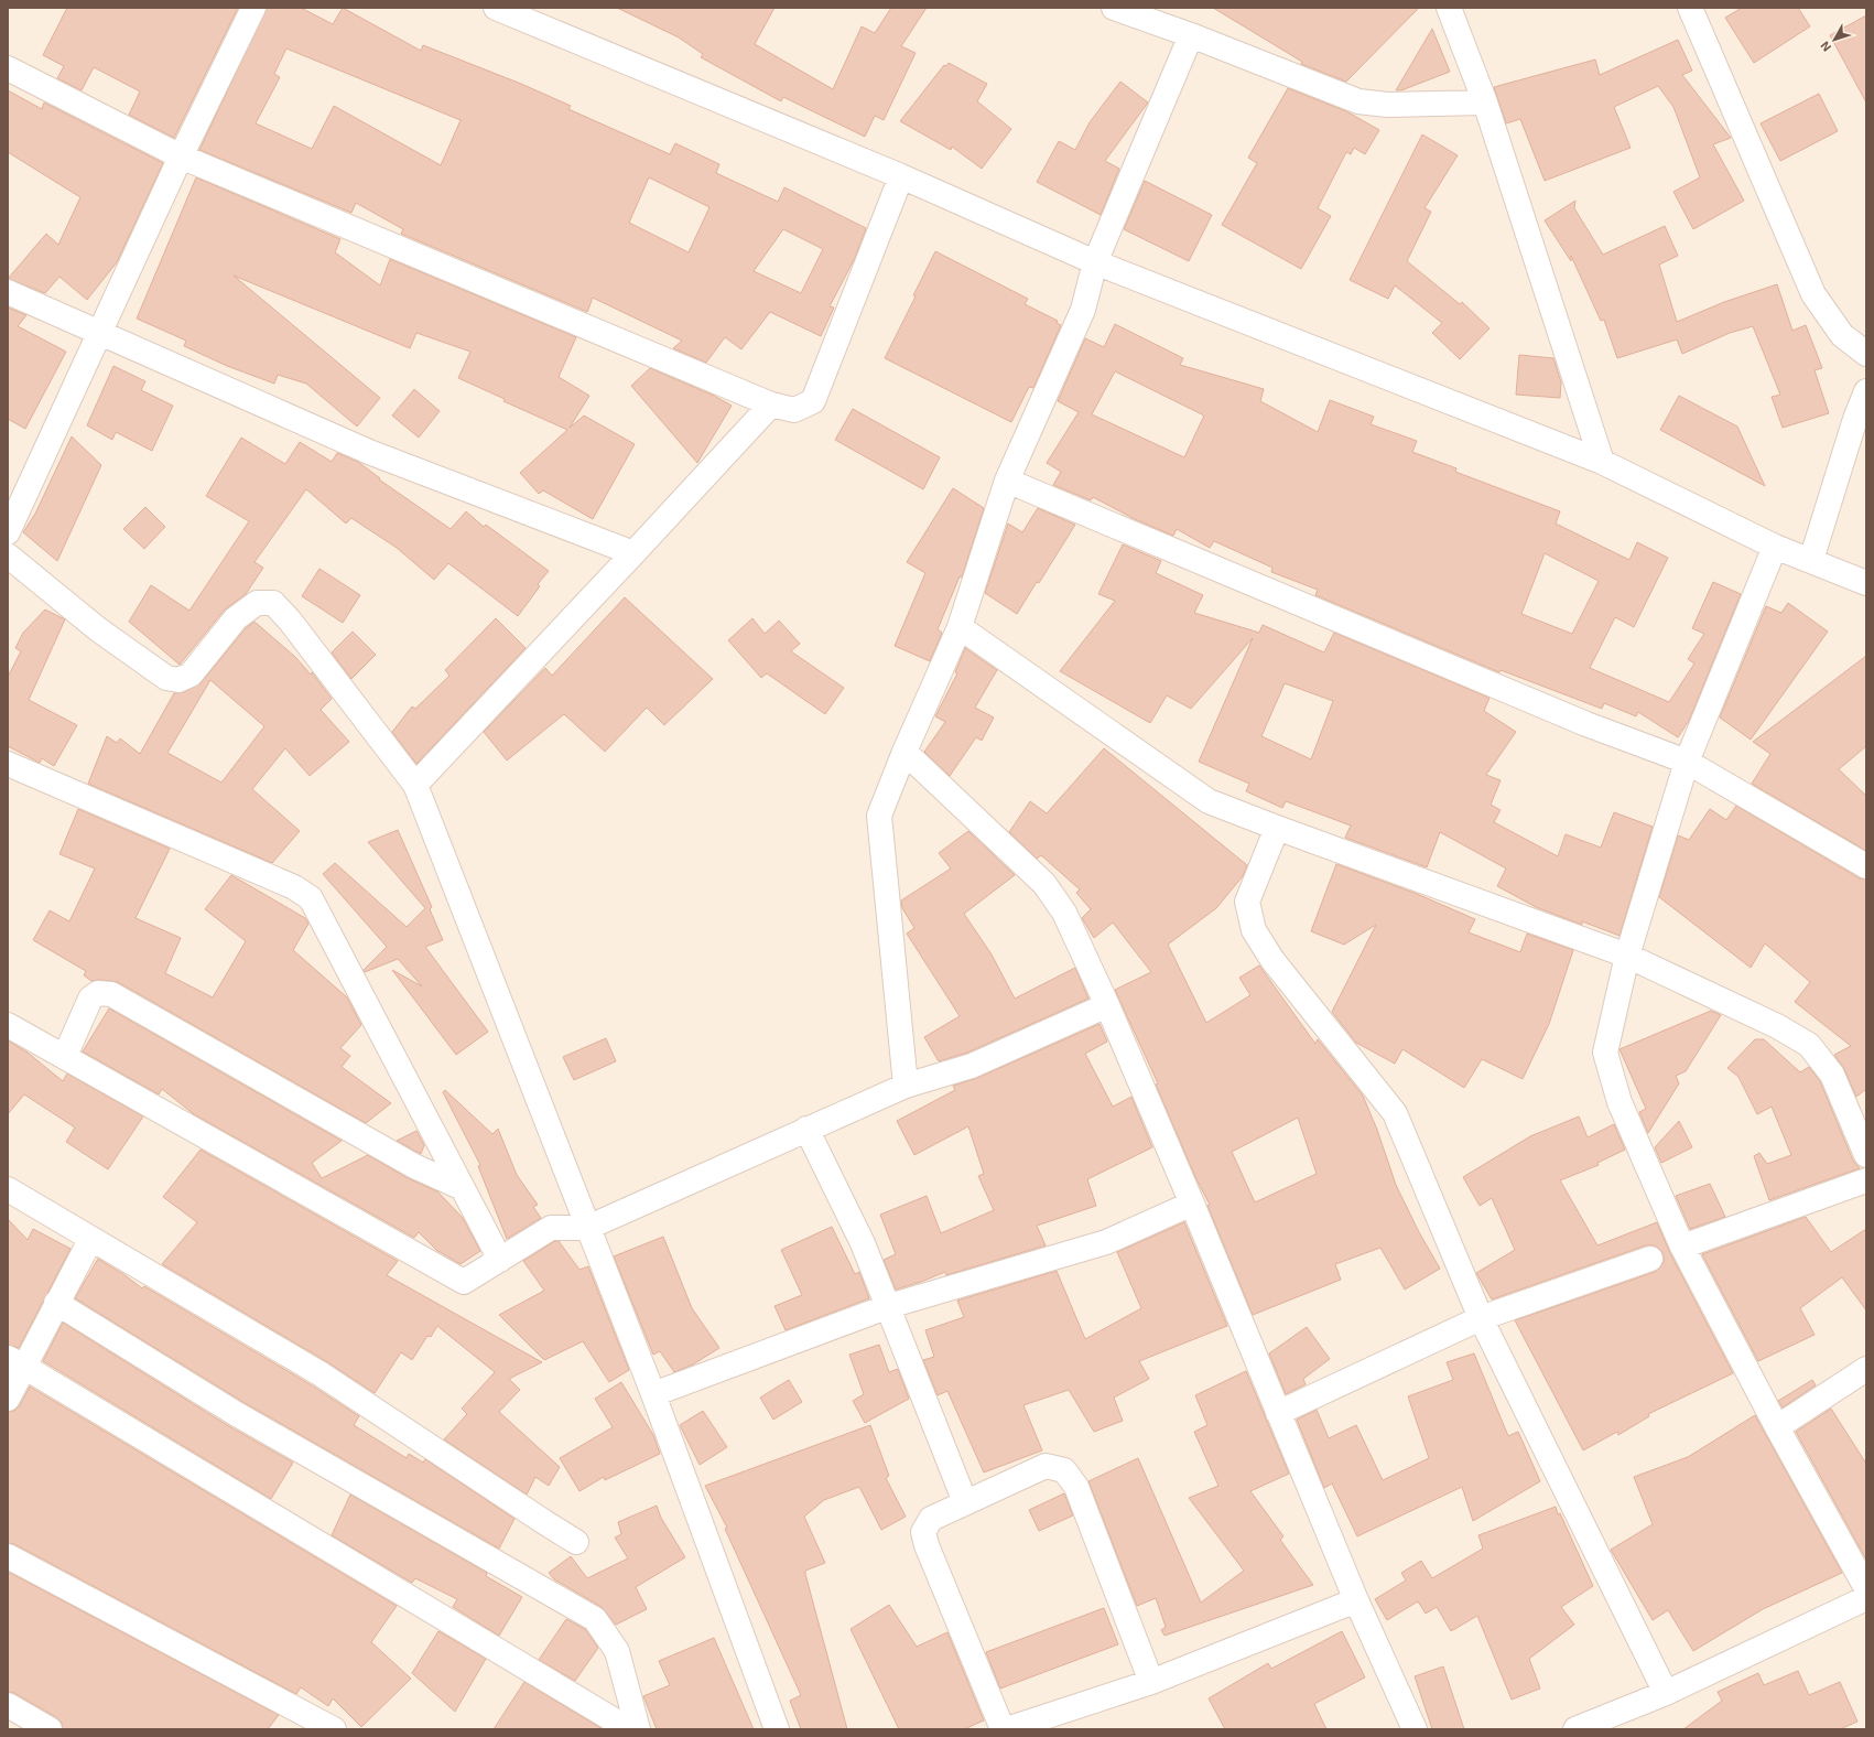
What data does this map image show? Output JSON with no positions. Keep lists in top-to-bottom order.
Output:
{
  "north": "bottom left"
}
